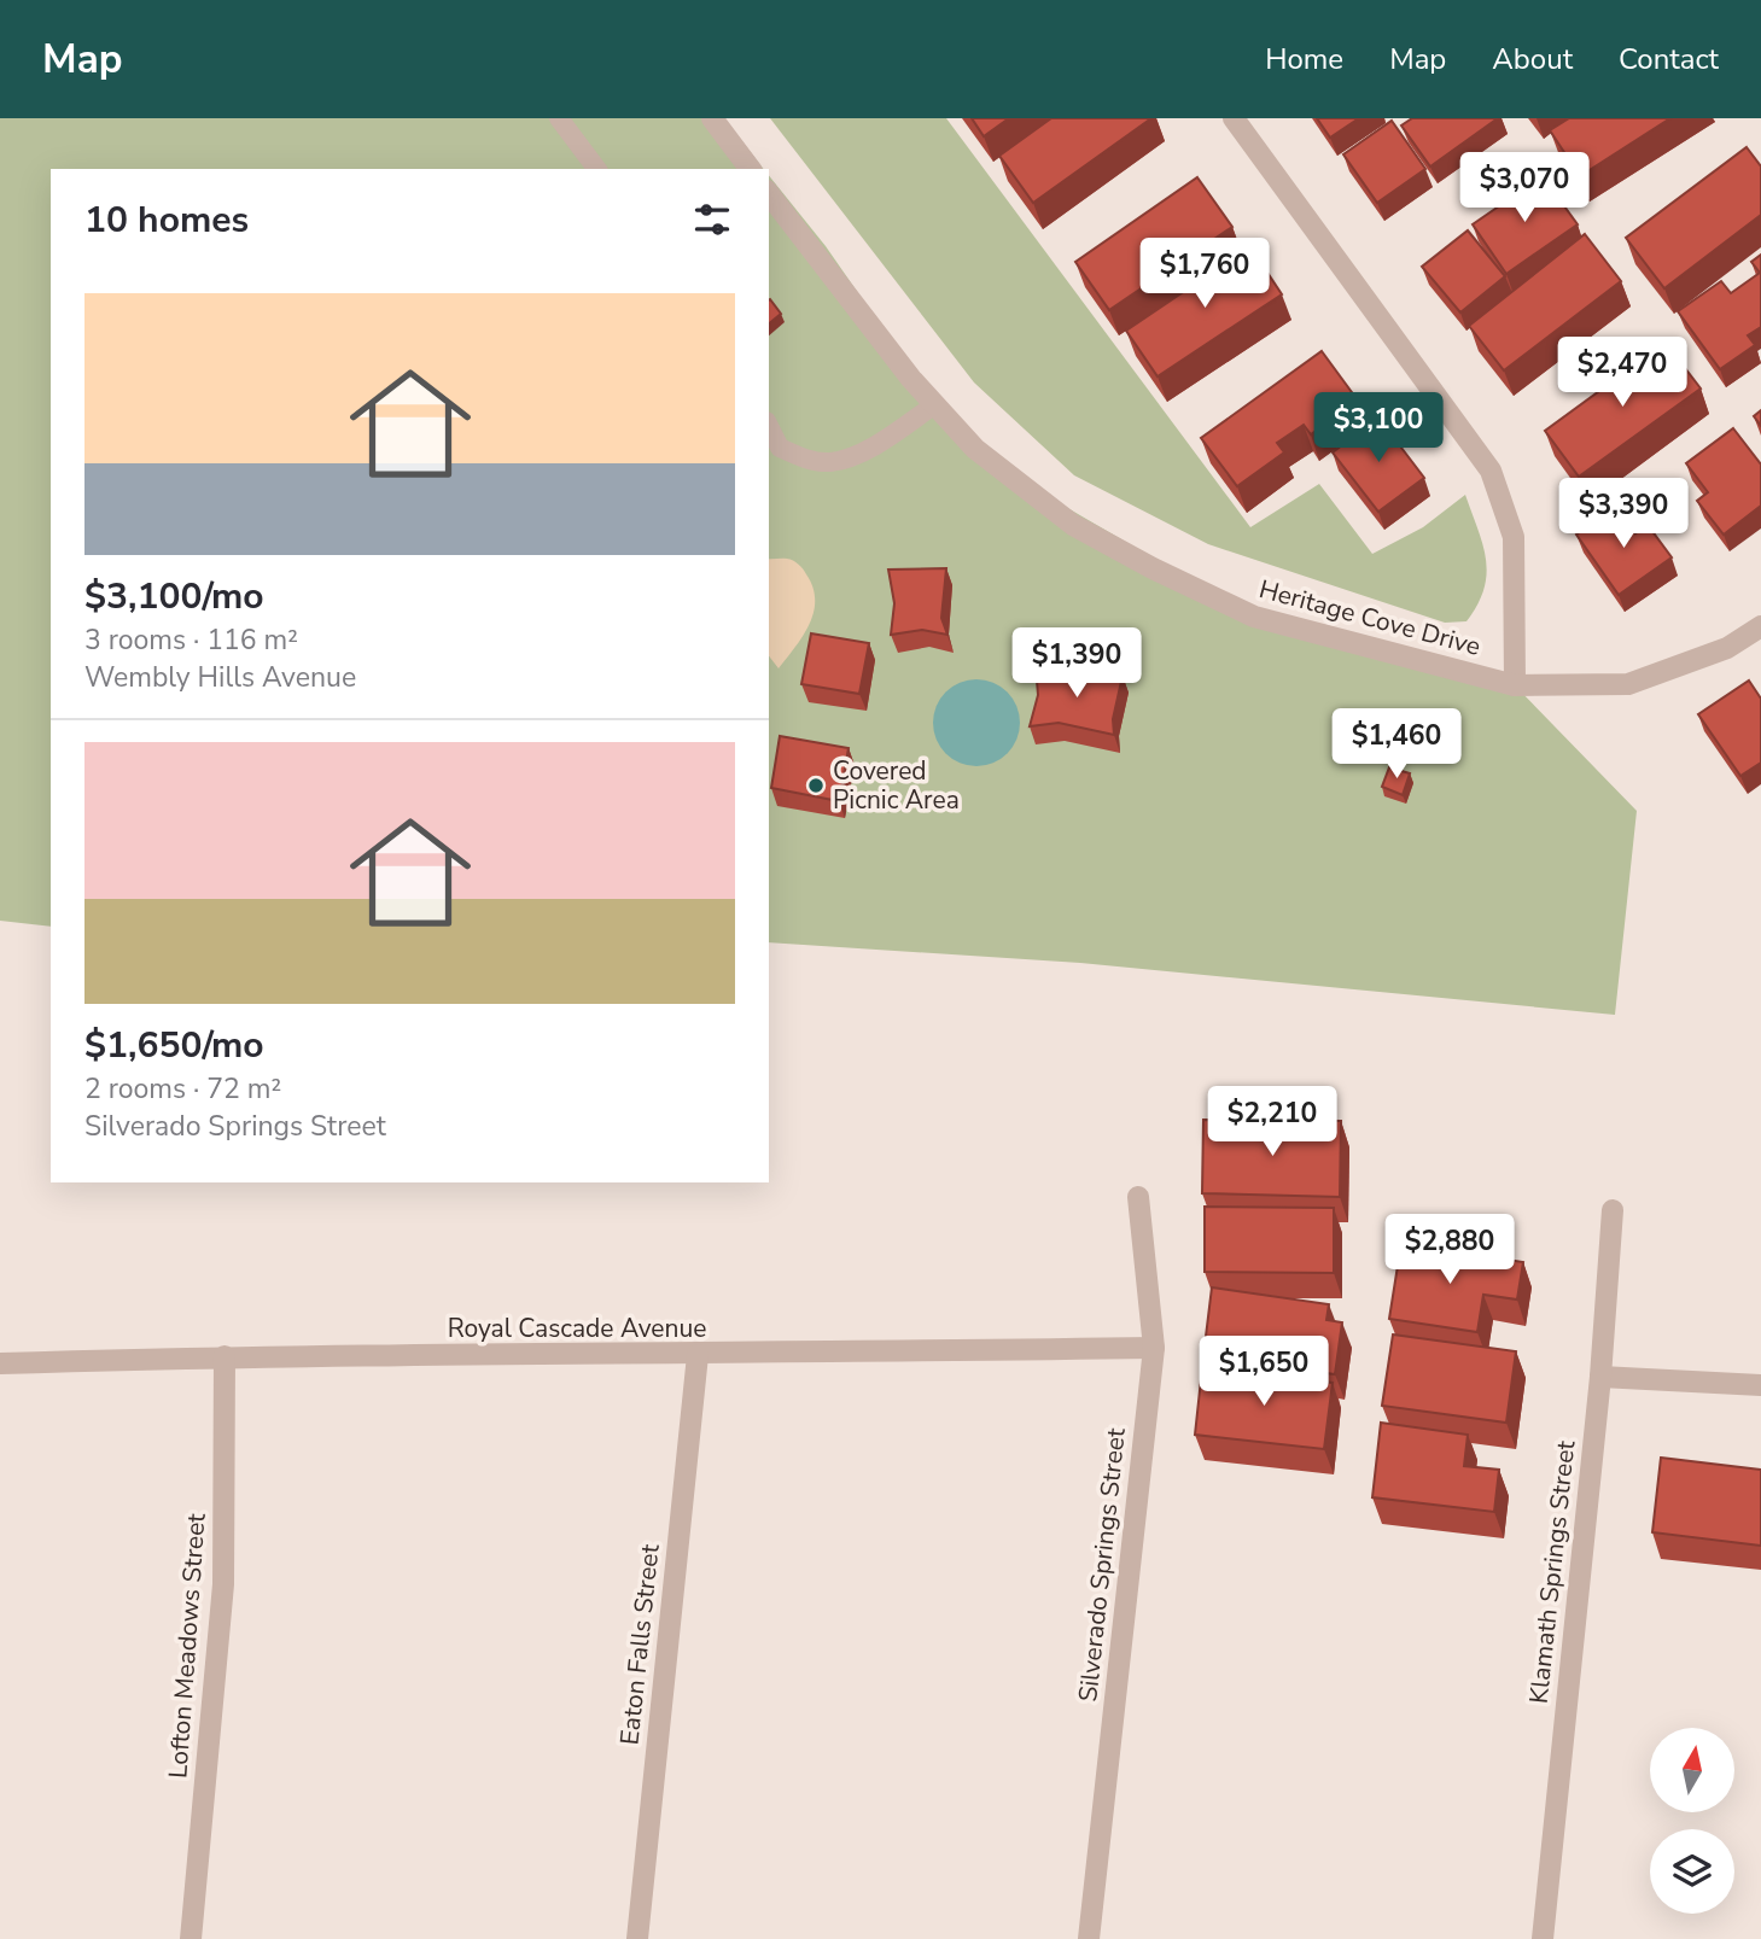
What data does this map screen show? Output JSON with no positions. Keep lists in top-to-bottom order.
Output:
{
  "streets": {
    "street": [
      "Heritage Cove Drive",
      "Royal Cascade Avenue",
      "Silverado Springs Street",
      "Klamath Springs Street",
      "Eaton Falls Street",
      "Lofton Meadows Street"
    ]
  },
  "crossings": [
    ["Royal Cascade Avenue", "Silverado Springs Street"],
    ["Royal Cascade Avenue", "Eaton Falls Street"],
    ["Royal Cascade Avenue", "Lofton Meadows Street"]
  ],
  "places": ["Covered Picnic Area"],
  "north": "top",
  "page": {
    "header": "Map",
    "nav": [
      "Home",
      "Map",
      "About",
      "Contact"
    ],
    "price": [
      "$3,070",
      "$1,760",
      "$2,470",
      "$3,100",
      "$3,390",
      "$1,390",
      "$1,460",
      "$2,210",
      "$2,880",
      "$1,650"
    ],
    "heading": "10 homes",
    "list": [
      {
        "name": "$3,100/mo",
        "note": "3 rooms · 116 m² · Wembly Hills Avenue"
      },
      {
        "name": "$1,650/mo",
        "note": "2 rooms · 72 m² · Silverado Springs Street"
      }
    ]
  }
}
